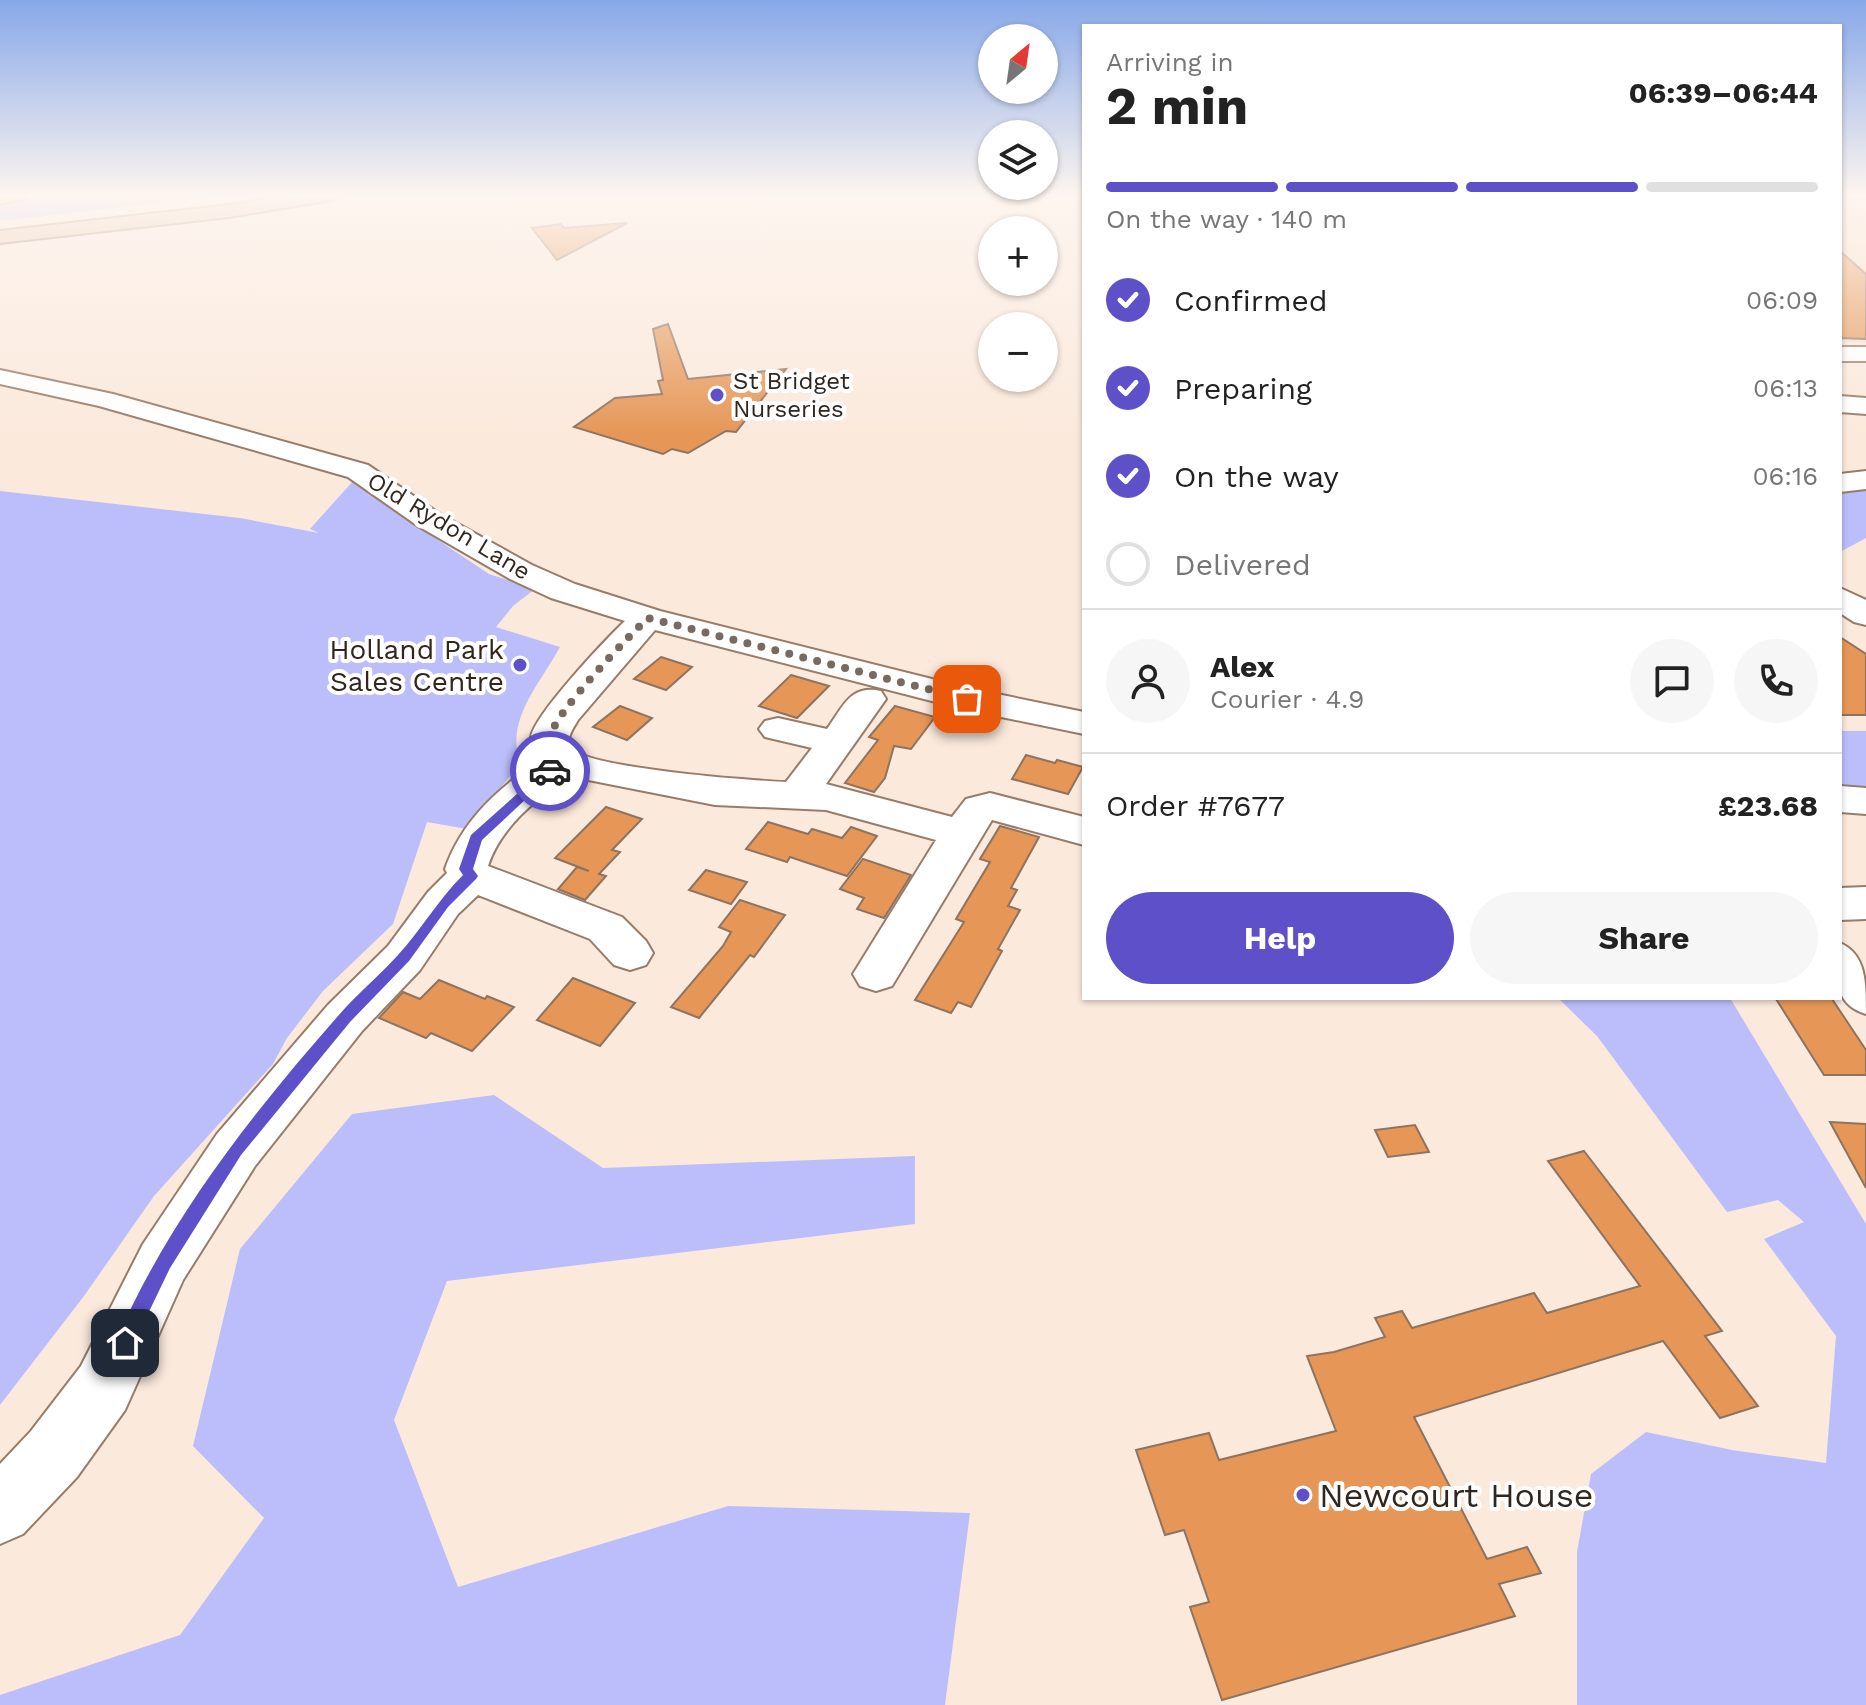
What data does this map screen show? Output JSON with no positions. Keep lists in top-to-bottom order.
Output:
{
  "streets": {
    "street": ["Old Rydon Lane"]
  },
  "places": ["St Bridget Nurseries", "Holland Park Sales Centre", "Newcourt House"],
  "north": "top right",
  "page": {
    "map_buttons": ["+", "−"],
    "heading": ["2 min", "Arriving in", "06:39–06:44"],
    "panel": [
      "Alex",
      "Courier · 4.9",
      "Order #7677",
      "£23.68"
    ],
    "bar": "On the way · 140 m",
    "list": [
      ["Confirmed", "06:09"],
      ["Preparing", "06:13"],
      ["On the way", "06:16"],
      "Delivered"
    ],
    "buttons": ["Help", "Share"]
  }
}
